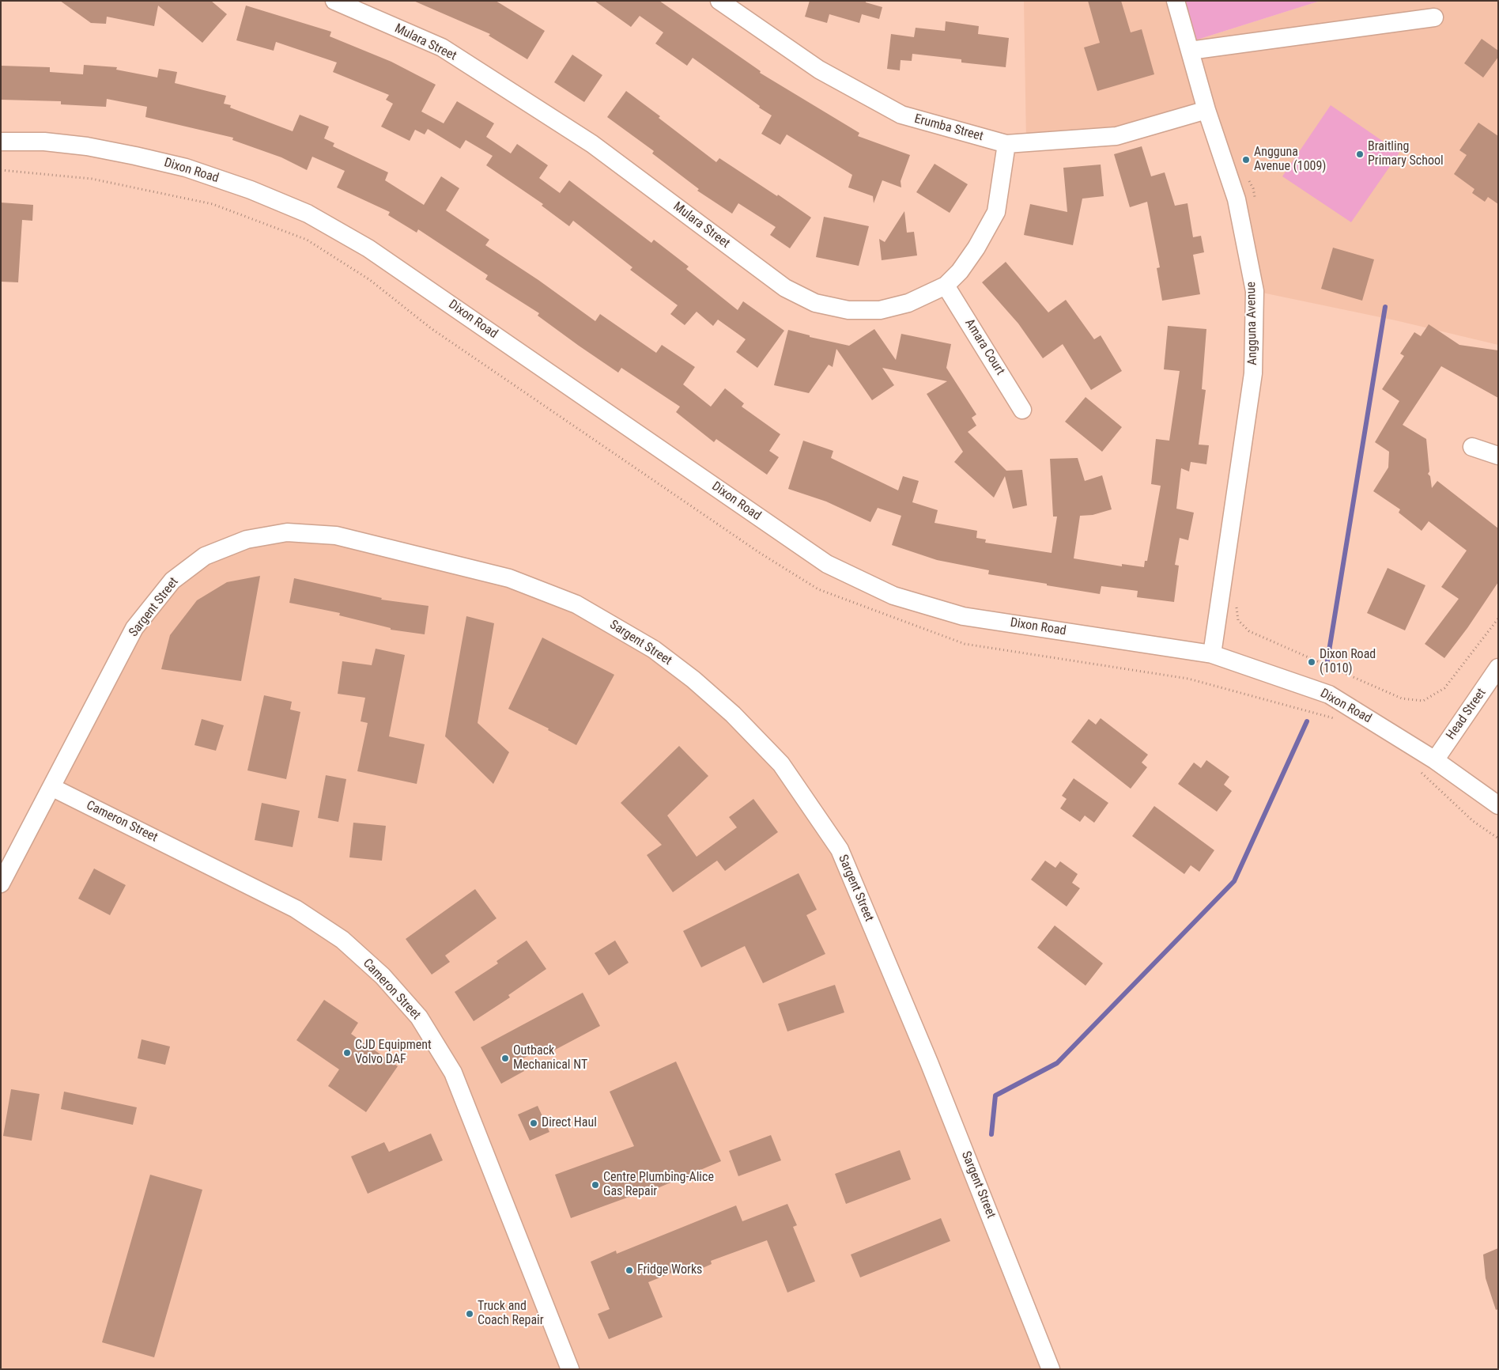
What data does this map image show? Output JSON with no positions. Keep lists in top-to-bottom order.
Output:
{
  "streets": {
    "street": [
      "Mulara Street",
      "Erumba Street",
      "Dixon Road",
      "Angguna Avenue",
      "Amara Court",
      "Sargent Street",
      "Head Street",
      "Cameron Street"
    ]
  },
  "crossings": [
    ["Mulara Street", "Erumba Street"],
    ["Mulara Street", "Amara Court"],
    ["Erumba Street", "Angguna Avenue"],
    ["Dixon Road", "Angguna Avenue"],
    ["Dixon Road", "Head Street"],
    ["Sargent Street", "Cameron Street"]
  ],
  "places": [
    "Braitling Primary School",
    "Angguna Avenue (1009)",
    "Dixon Road (1010)",
    "CJD Equipment Volvo DAF",
    "Outback Mechanical NT",
    "Direct Haul",
    "Centre Plumbing-Alice Gas Repair",
    "Fridge Works",
    "Truck and Coach Repair"
  ]
}
